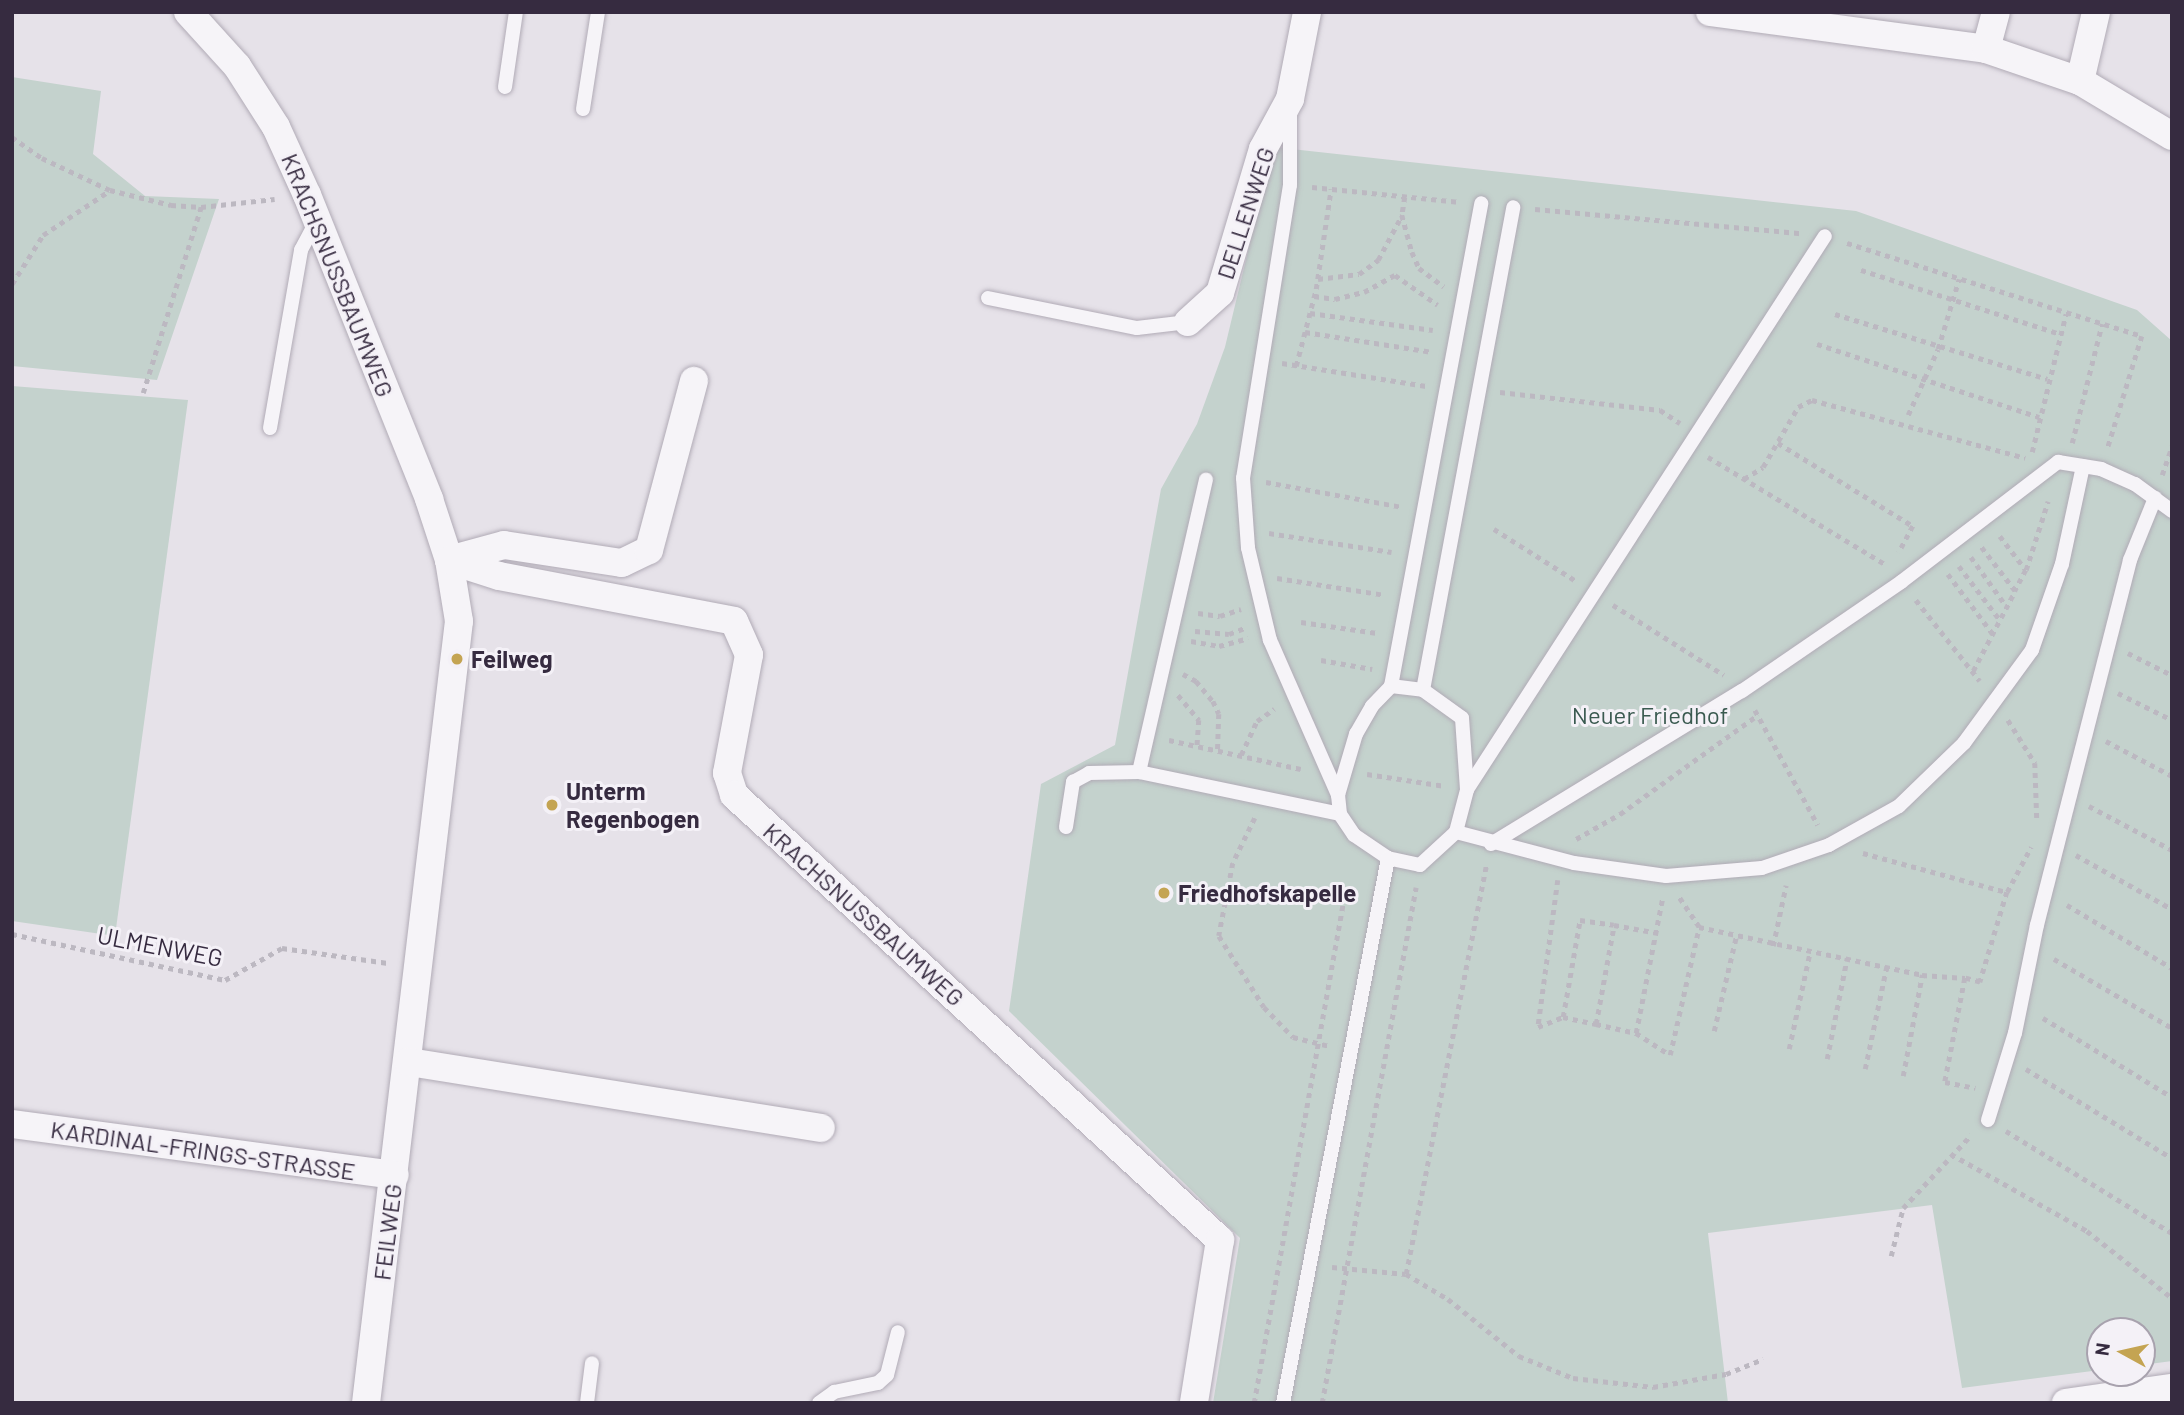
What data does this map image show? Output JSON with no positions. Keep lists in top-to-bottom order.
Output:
{
  "streets": {
    "street": [
      "DELLENWEG",
      "KRACHSNUSSBAUMWEG",
      "KARDINAL-FRINGS-STRASSE",
      "FEILWEG"
    ],
    "path": ["ULMENWEG"]
  },
  "crossings": [
    ["KRACHSNUSSBAUMWEG", "FEILWEG"],
    ["ULMENWEG", "FEILWEG"],
    ["KARDINAL-FRINGS-STRASSE", "FEILWEG"]
  ],
  "parks": ["Neuer Friedhof"],
  "places": ["Feilweg", "Unterm Regenbogen", "Friedhofskapelle"],
  "north": "left"
}
